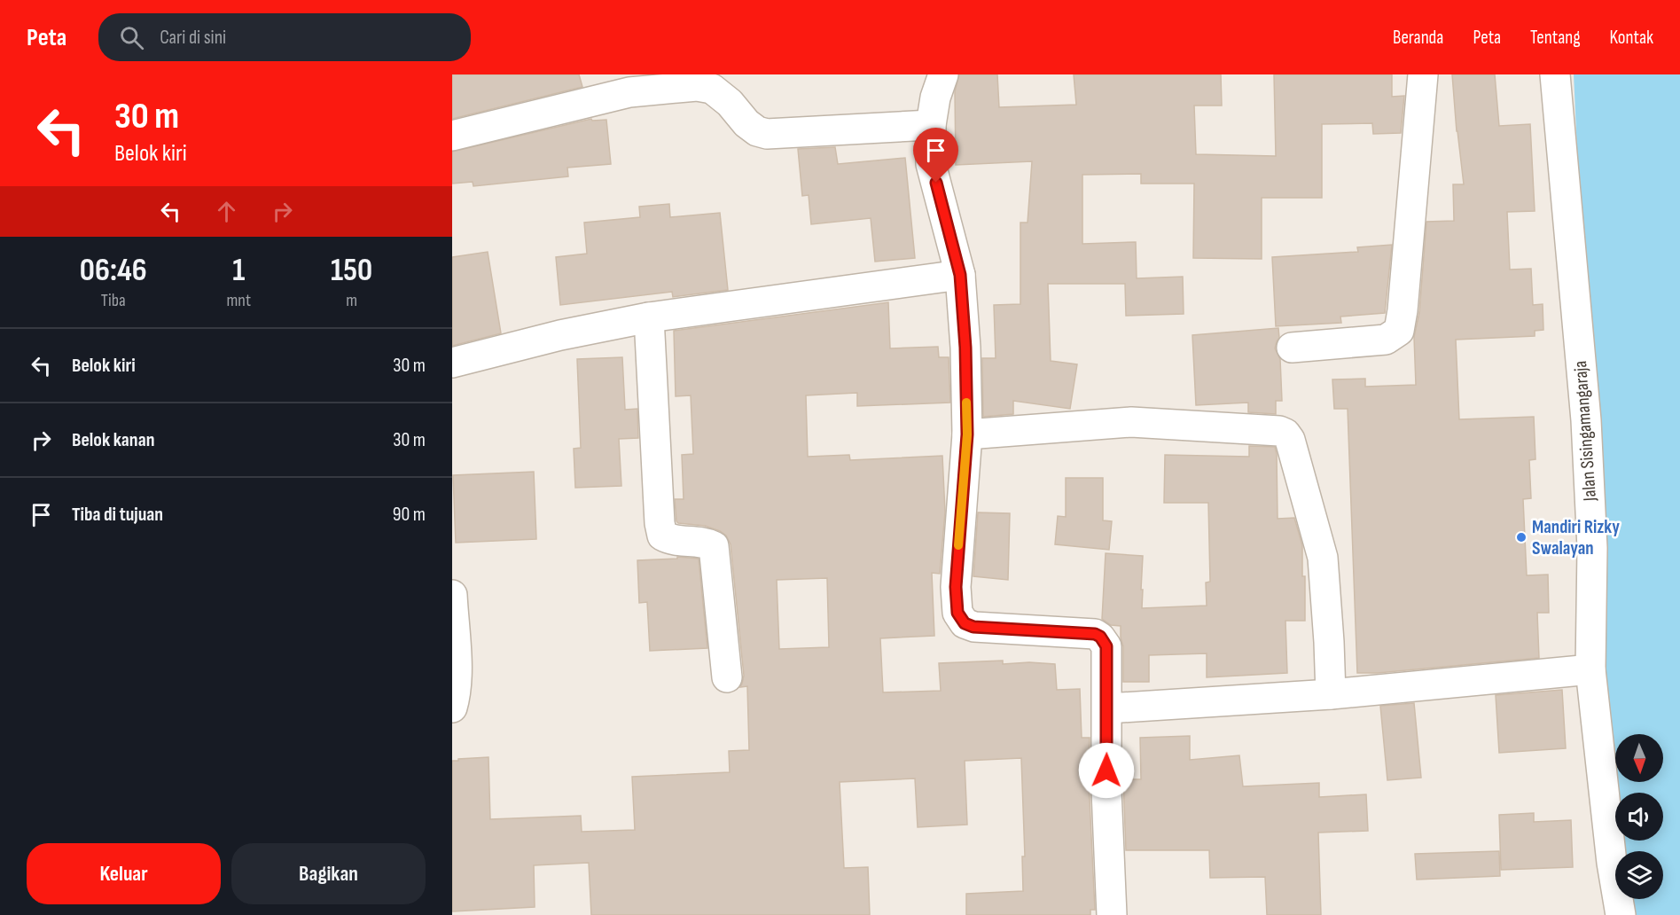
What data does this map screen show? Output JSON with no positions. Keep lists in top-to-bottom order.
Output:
{
  "streets": {
    "street": ["Jalan Sisingamangaraja"]
  },
  "places": ["Mandiri Rizky Swalayan"],
  "north": "bottom",
  "page": {
    "header": "Peta",
    "search": "Cari di sini",
    "nav": [
      "Beranda",
      "Peta",
      "Tentang",
      "Kontak"
    ],
    "turn": ["30 m", "Belok kiri"],
    "eta": [
      "06:46",
      "Tiba",
      "1",
      "mnt",
      "150",
      "m"
    ],
    "list": [
      {
        "name": "Belok kiri",
        "value": "30 m"
      },
      {
        "name": "Belok kanan",
        "value": "30 m"
      },
      {
        "name": "Tiba di tujuan",
        "value": "90 m"
      }
    ],
    "buttons": ["Keluar", "Bagikan"]
  }
}
